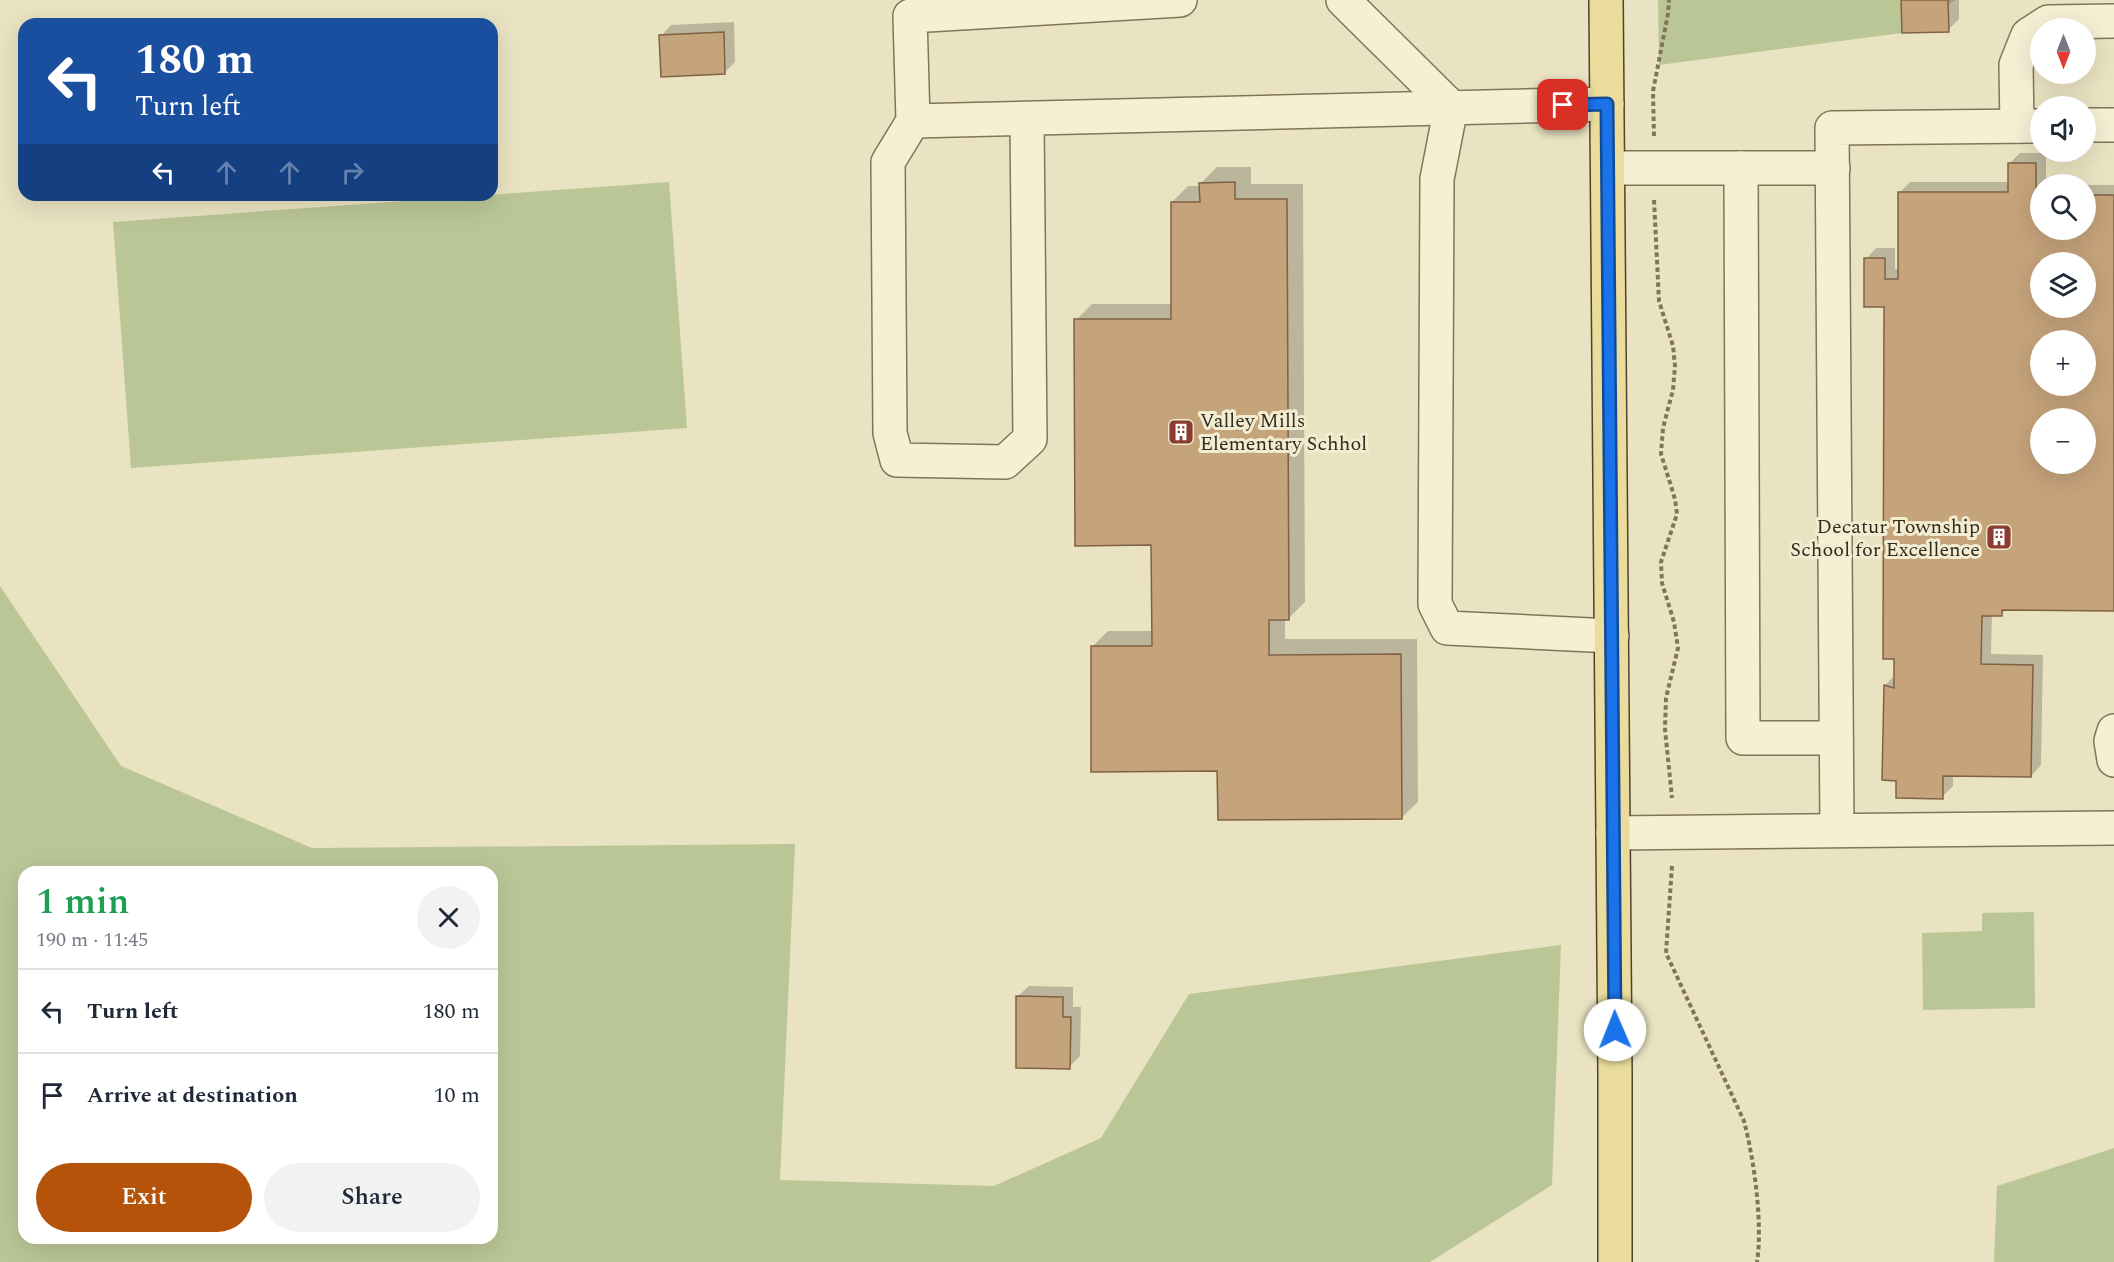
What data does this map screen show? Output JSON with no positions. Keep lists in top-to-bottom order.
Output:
{
  "places": {
    "building": ["Valley Mills Elementary Schhol", "Decatur Township School for Excellence"]
  },
  "north": "bottom",
  "page": {
    "map_buttons": ["+", "−"],
    "turn": ["180 m", "Turn left"],
    "heading": ["1 min", "190 m · 11:45"],
    "list": [
      {
        "name": "Turn left",
        "value": "180 m"
      },
      {
        "name": "Arrive at destination",
        "value": "10 m"
      }
    ],
    "buttons": ["Exit", "Share"]
  }
}
